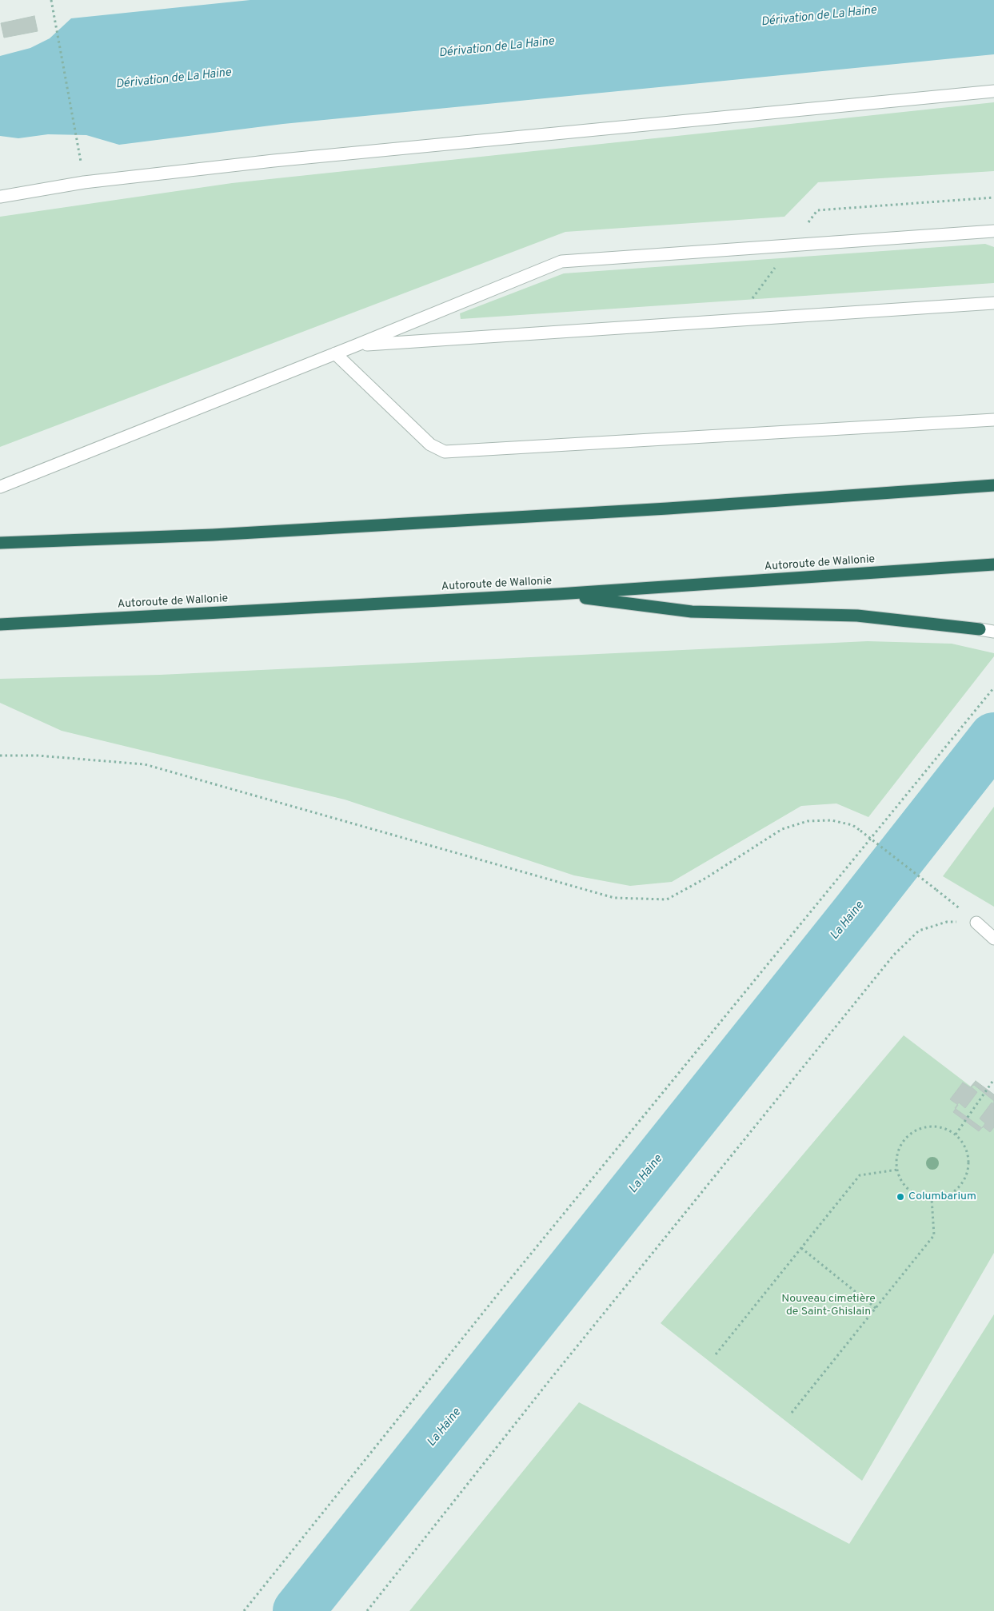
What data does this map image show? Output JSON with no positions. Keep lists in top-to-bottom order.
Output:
{
  "streets": {
    "highway": ["Autoroute de Wallonie"]
  },
  "water": ["Dérivation de La Haine", "La Haine"],
  "parks": ["Nouveau cimetière de Saint-Ghislain"],
  "places": ["Columbarium"]
}
